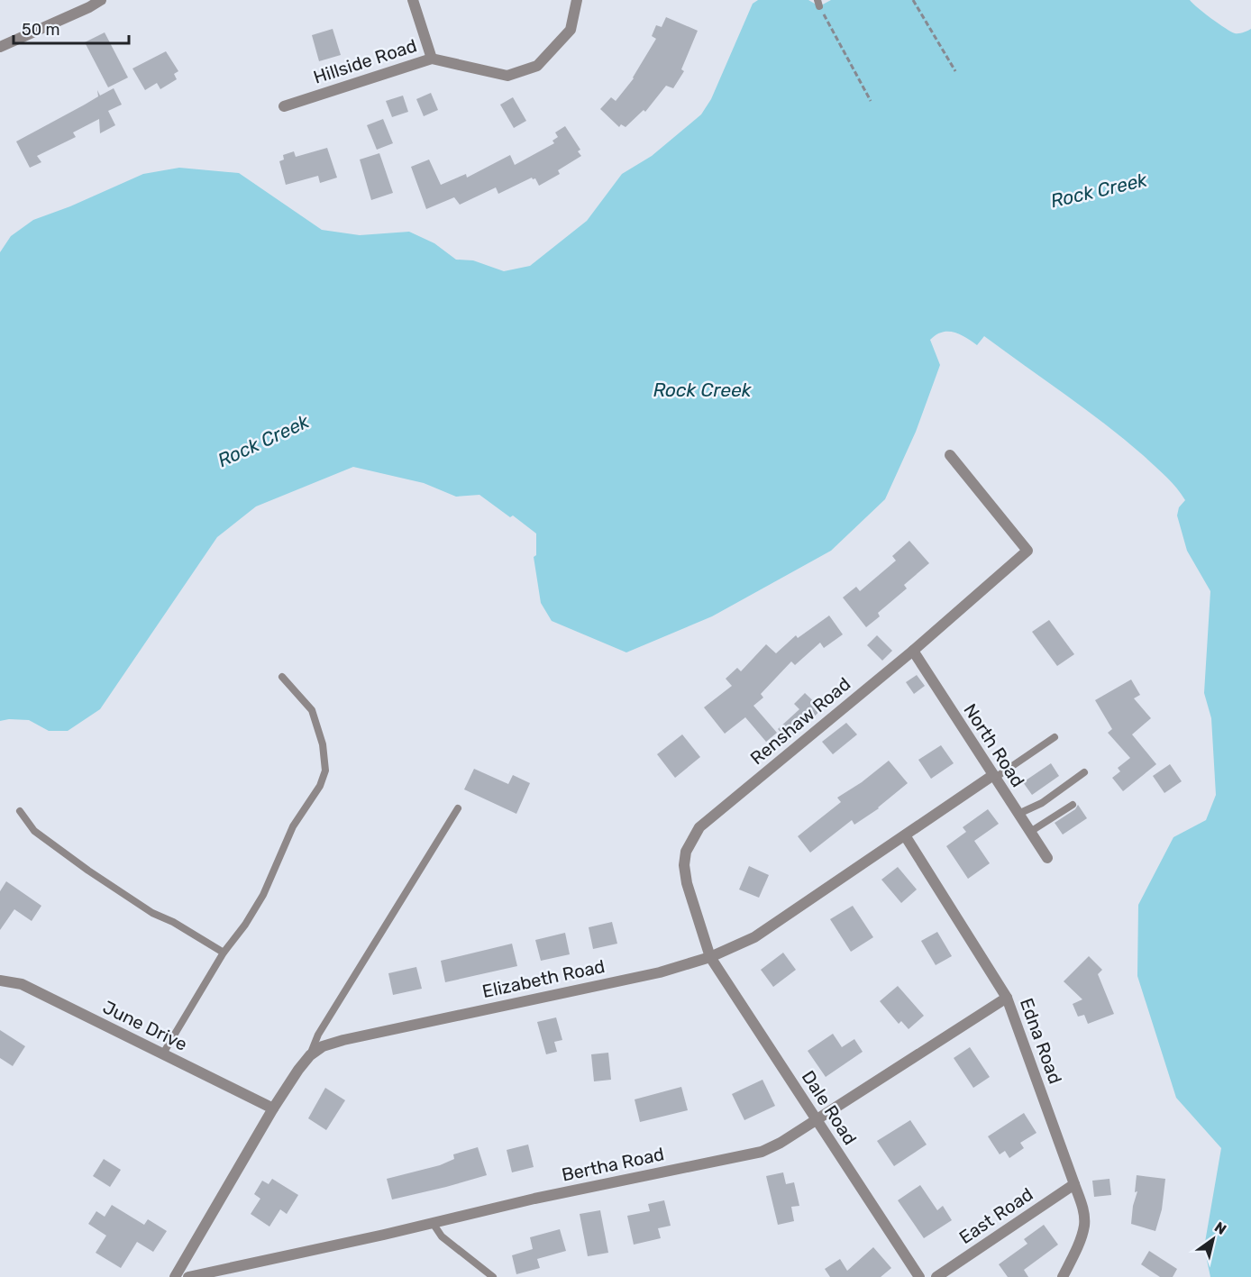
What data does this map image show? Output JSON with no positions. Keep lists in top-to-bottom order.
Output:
{
  "streets": {
    "street": [
      "Hillside Road",
      "Renshaw Road",
      "North Road",
      "Elizabeth Road",
      "June Drive",
      "Edna Road",
      "Dale Road",
      "Bertha Road",
      "East Road"
    ]
  },
  "crossings": [
    ["Renshaw Road", "North Road"],
    ["Renshaw Road", "Elizabeth Road"],
    ["Renshaw Road", "Dale Road"],
    ["North Road", "Elizabeth Road"],
    ["Elizabeth Road", "June Drive"],
    ["Elizabeth Road", "Edna Road"],
    ["Elizabeth Road", "Dale Road"],
    ["Edna Road", "Bertha Road"],
    ["Edna Road", "East Road"],
    ["Dale Road", "Bertha Road"]
  ],
  "water": ["Rock Creek"],
  "scale_bar": "50 m",
  "north": "top right"
}
